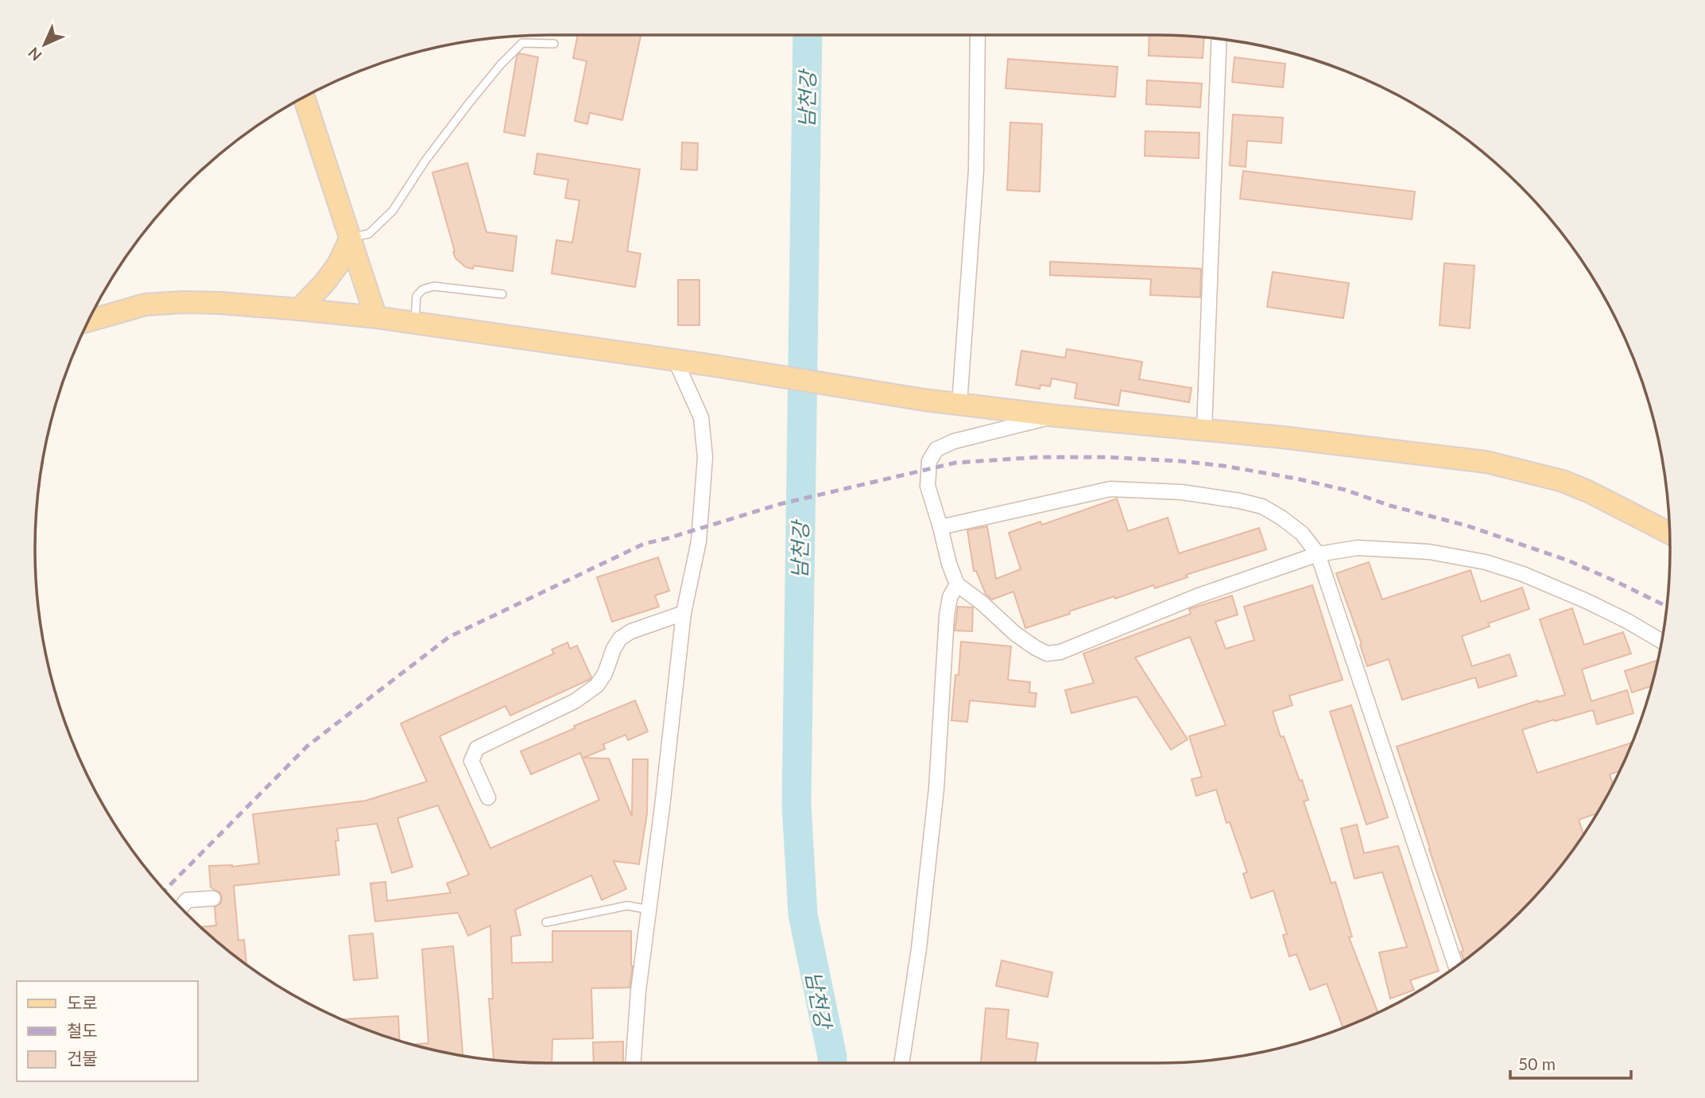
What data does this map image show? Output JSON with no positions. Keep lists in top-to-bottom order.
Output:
{
  "water": ["남천강"],
  "legend": ["도로", "철도", "건물"],
  "scale_bar": "50 m",
  "north": "bottom left"
}
